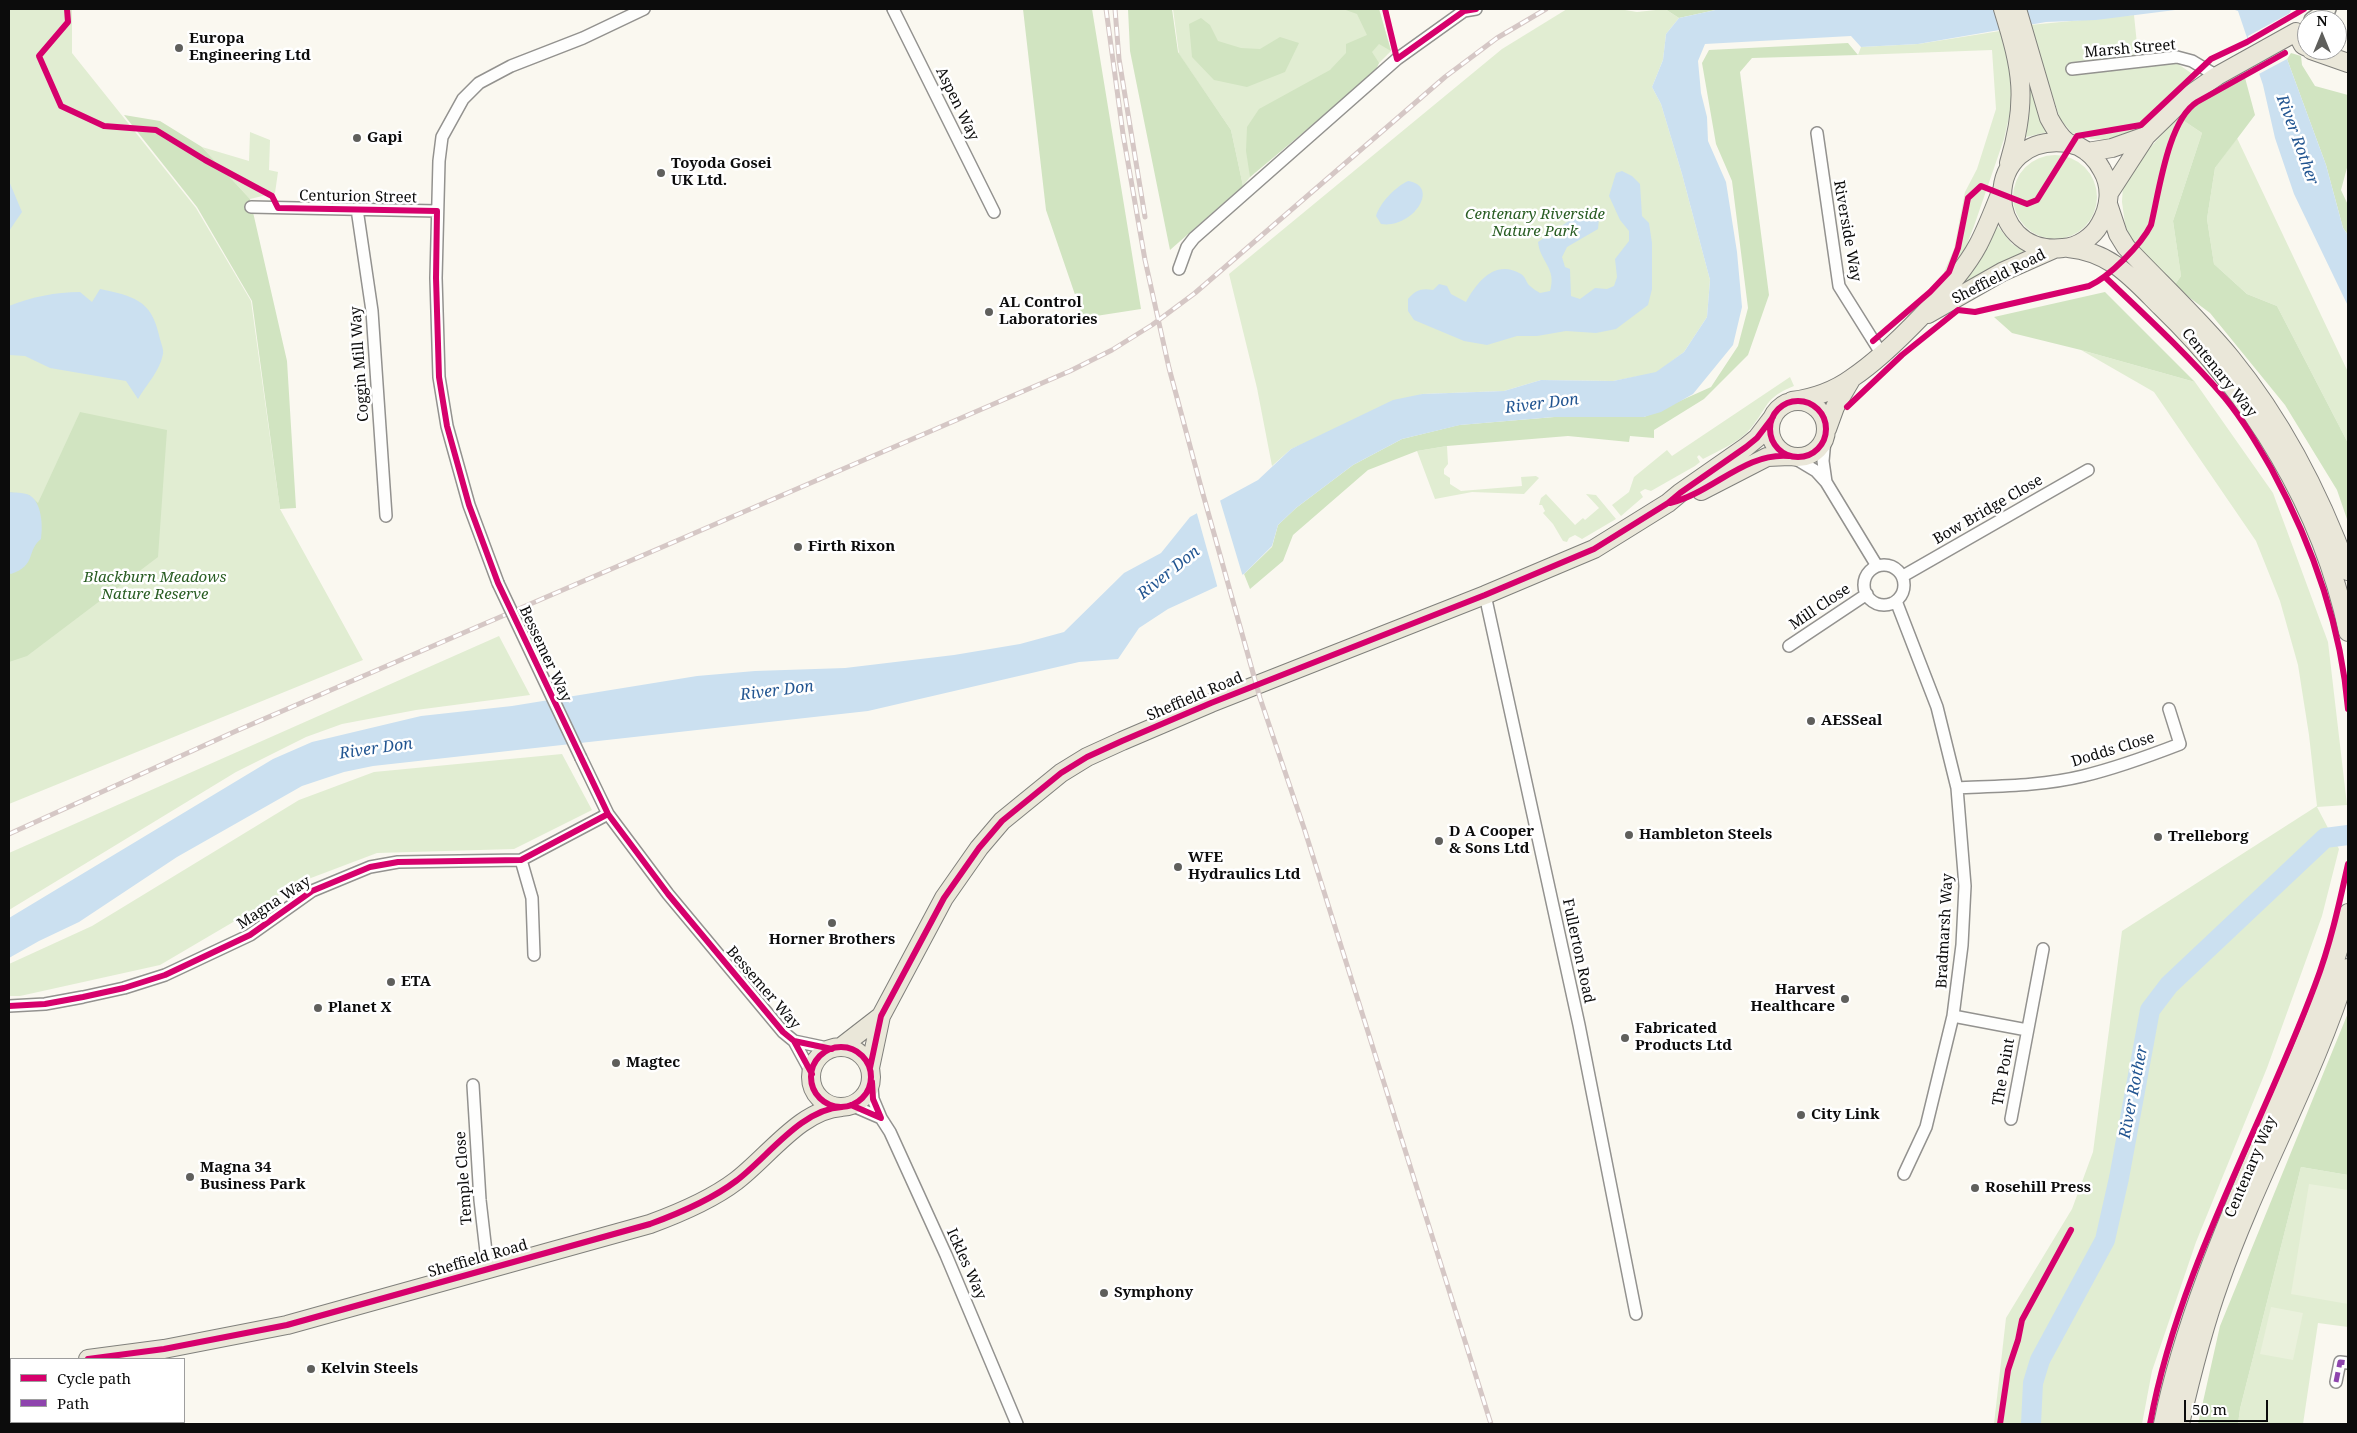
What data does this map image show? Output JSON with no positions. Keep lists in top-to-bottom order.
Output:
{
  "streets": {
    "main road": ["Sheffield Road", "Centenary Way"],
    "street": [
      "Marsh Street",
      "Aspen Way",
      "Centurion Street",
      "Riverside Way",
      "Coggin Mill Way",
      "Bow Bridge Close",
      "Mill Close",
      "Bessemer Way",
      "Dodds Close",
      "Magna Way",
      "Bradmarsh Way",
      "Fullerton Road",
      "The Point",
      "Temple Close",
      "Ickles Way"
    ]
  },
  "crossings": [
    ["Centurion Street", "Coggin Mill Way"],
    ["Centurion Street", "Bessemer Way"],
    ["Riverside Way", "Sheffield Road"],
    ["Sheffield Road", "Centenary Way"],
    ["Sheffield Road", "Bessemer Way"],
    ["Sheffield Road", "Fullerton Road"],
    ["Sheffield Road", "Temple Close"],
    ["Sheffield Road", "Ickles Way"],
    ["Bow Bridge Close", "Mill Close"],
    ["Bow Bridge Close", "Bradmarsh Way"],
    ["Mill Close", "Bradmarsh Way"],
    ["Bessemer Way", "Magna Way"],
    ["Bessemer Way", "Ickles Way"],
    ["Dodds Close", "Bradmarsh Way"],
    ["Bradmarsh Way", "The Point"]
  ],
  "water": ["River Rother", "River Don"],
  "parks": ["Centenary Riverside Nature Park", "Blackburn Meadows Nature Reserve"],
  "places": [
    "Europa Engineering Ltd",
    "Gapi",
    "Toyoda Gosei UK Ltd.",
    "AL Control Laboratories",
    "Firth Rixon",
    "AESSeal",
    "Hambleton Steels",
    "Trelleborg",
    "D A Cooper & Sons Ltd",
    "WFE Hydraulics Ltd",
    "Horner Brothers",
    "ETA",
    "Harvest Healthcare",
    "Planet X",
    "Fabricated Products Ltd",
    "Magtec",
    "City Link",
    "Magna 34 Business Park",
    "Rosehill Press",
    "Symphony",
    "Kelvin Steels"
  ],
  "legend": ["Cycle path", "Path"],
  "scale_bar": "50 m",
  "north": "top"
}
